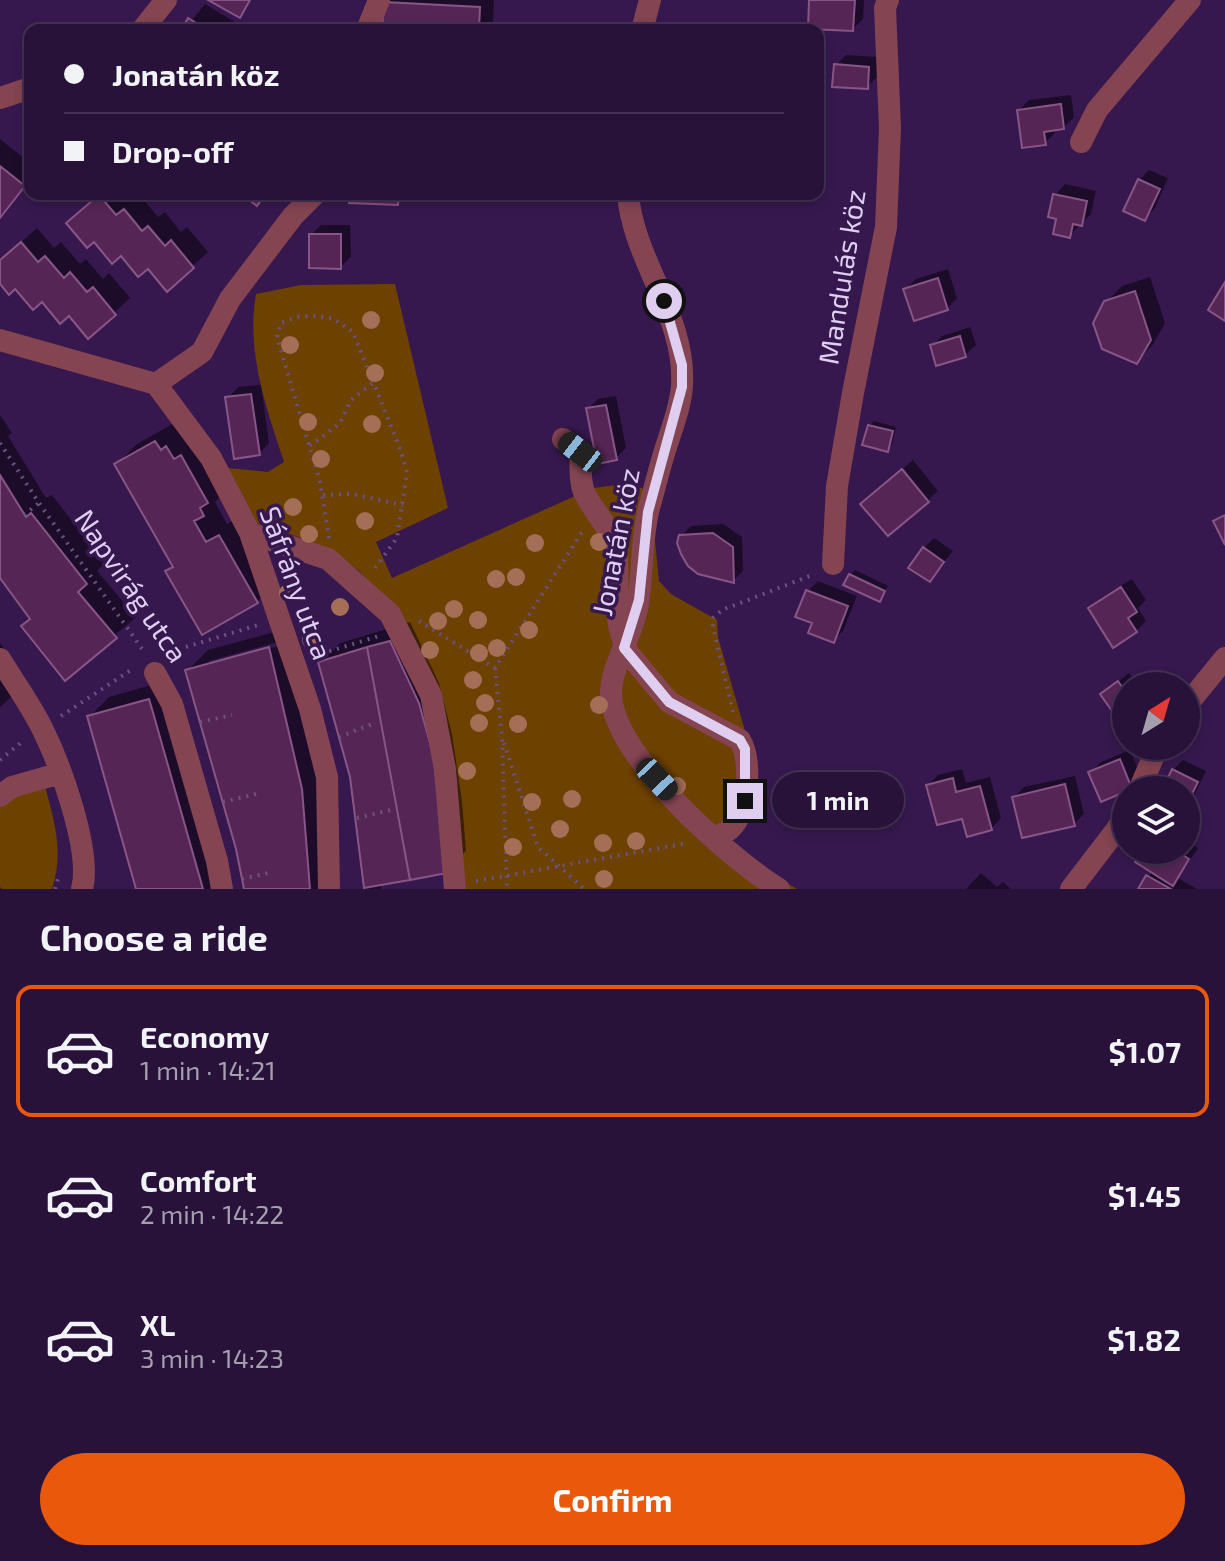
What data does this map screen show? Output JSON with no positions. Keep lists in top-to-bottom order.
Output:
{
  "streets": {
    "street": [
      "Mandulás köz",
      "Jonatán köz",
      "Sáfrány utca",
      "Napvirág utca"
    ]
  },
  "north": "top right",
  "page": {
    "banner": ["Jonatán köz", "Drop-off"],
    "bubble": "1 min",
    "heading": "Choose a ride",
    "list": [
      {
        "name": "Economy",
        "note": "1 min · 14:21",
        "value": "$1.07"
      },
      {
        "name": "Comfort",
        "note": "2 min · 14:22",
        "value": "$1.45"
      },
      {
        "name": "XL",
        "note": "3 min · 14:23",
        "value": "$1.82"
      }
    ],
    "buttons": "Confirm"
  }
}
